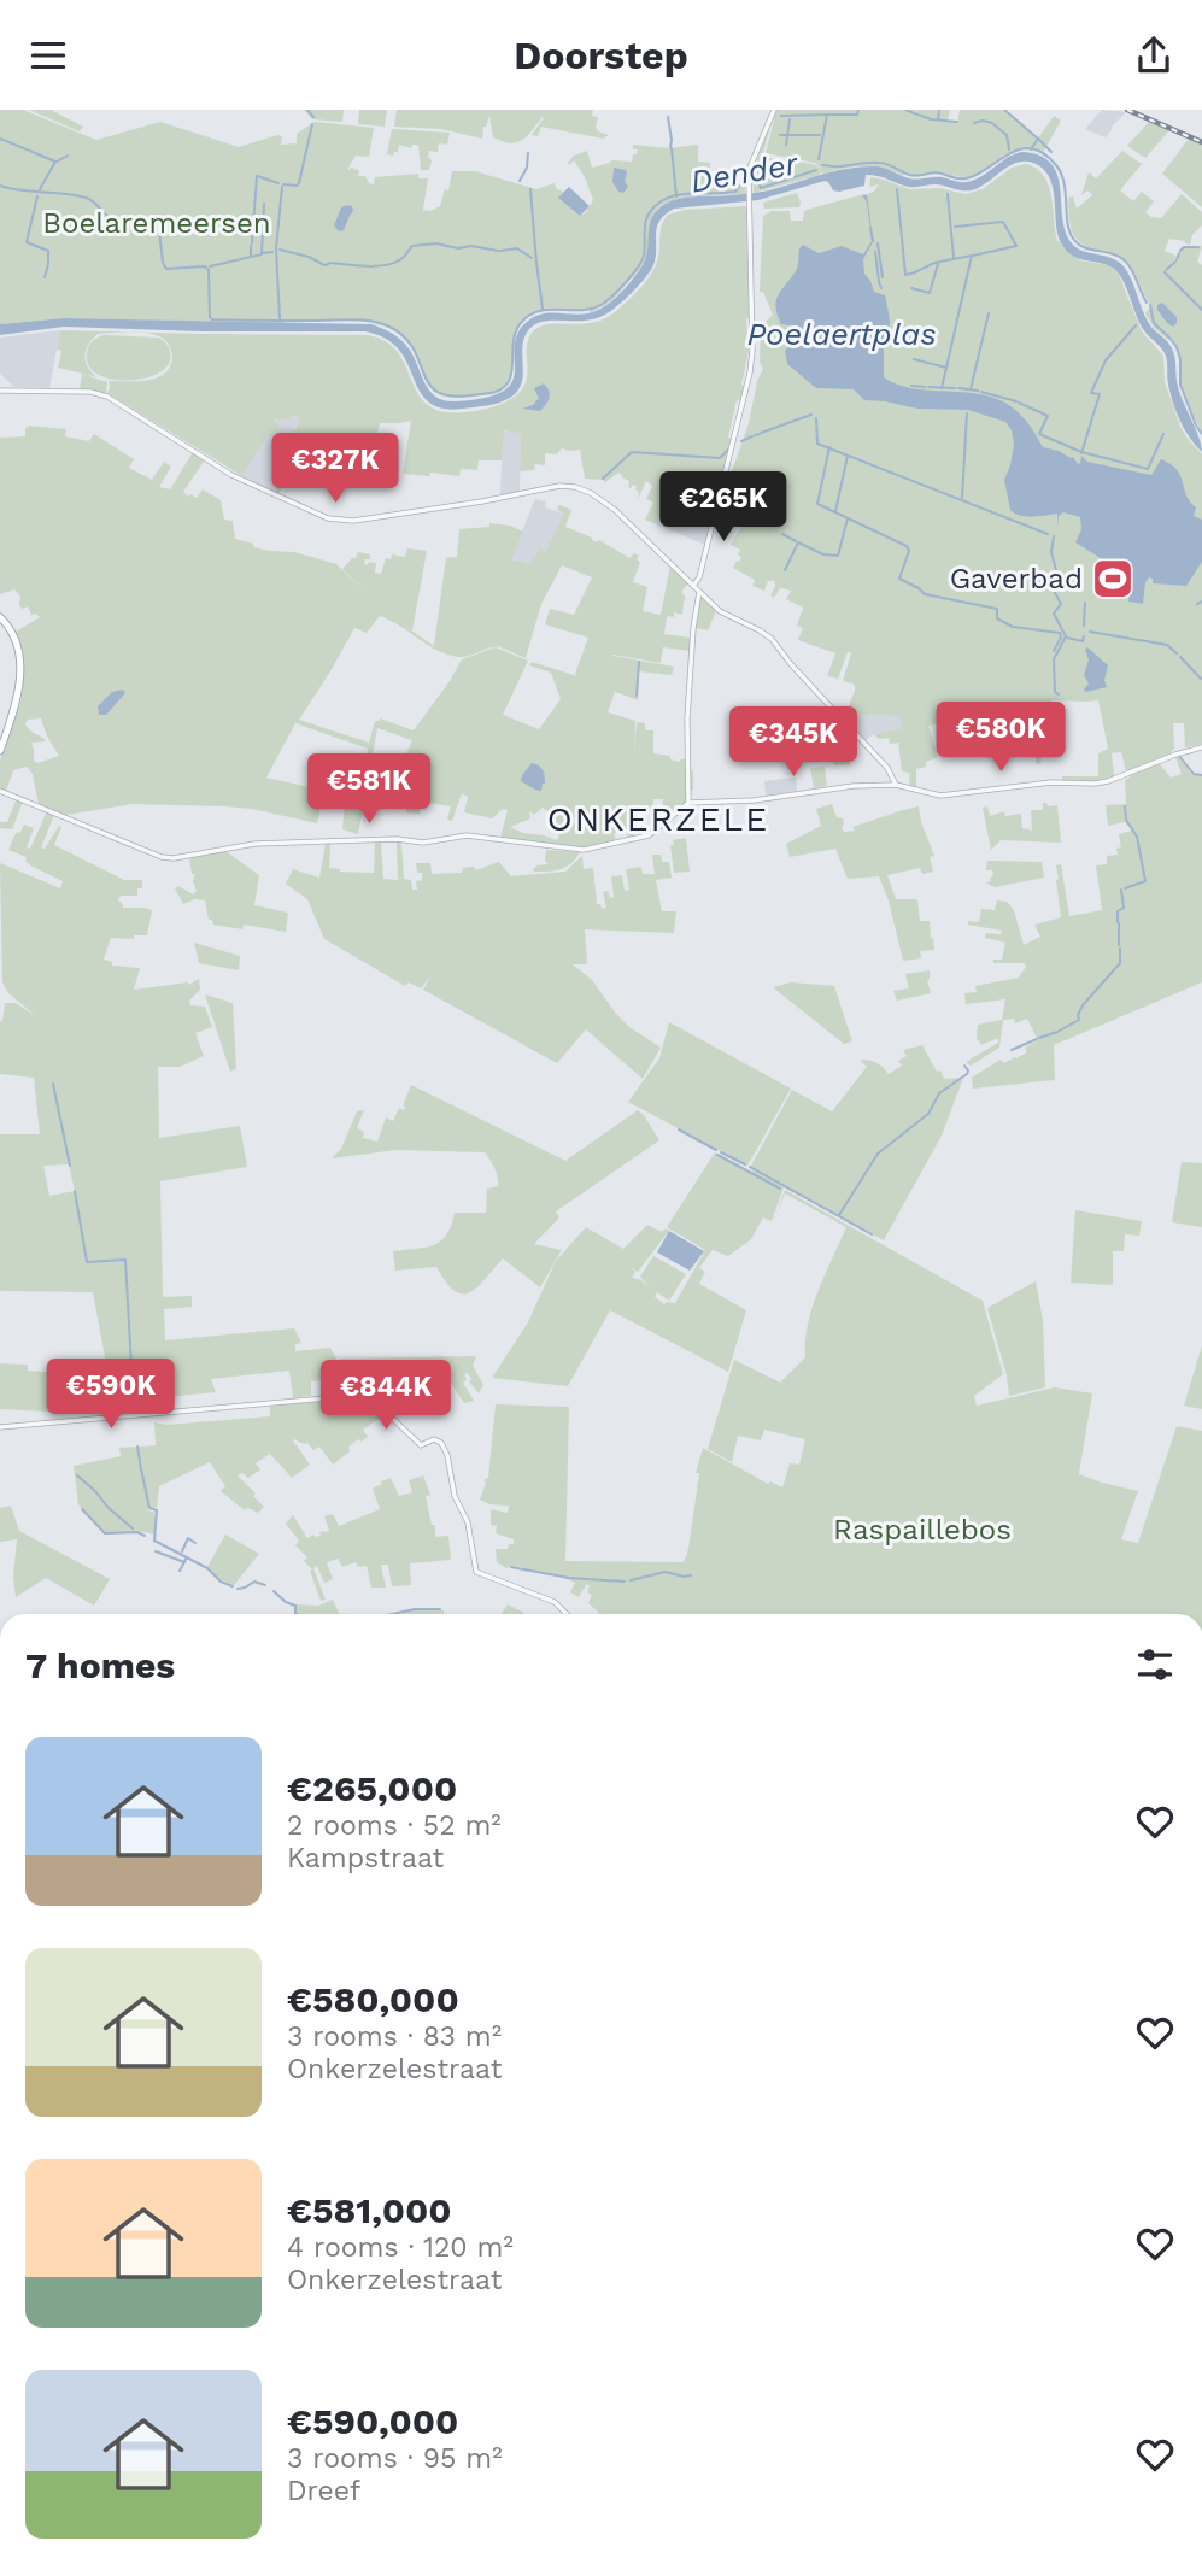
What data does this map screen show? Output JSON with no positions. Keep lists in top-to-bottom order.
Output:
{
  "districts": ["ONKERZELE"],
  "water": ["Dender", "Poelaertplas"],
  "parks": ["Boelaremeersen", "Raspaillebos"],
  "places": {
    "sports": ["Gaverbad"]
  },
  "page": {
    "header": "Doorstep",
    "price": [
      "€327K",
      "€265K",
      "€580K",
      "€345K",
      "€581K",
      "€590K",
      "€844K"
    ],
    "heading": "7 homes",
    "list": [
      {
        "name": "€265,000",
        "note": "2 rooms · 52 m² · Kampstraat"
      },
      {
        "name": "€580,000",
        "note": "3 rooms · 83 m² · Onkerzelestraat"
      },
      {
        "name": "€581,000",
        "note": "4 rooms · 120 m² · Onkerzelestraat"
      },
      {
        "name": "€590,000",
        "note": "3 rooms · 95 m² · Dreef"
      }
    ]
  }
}
